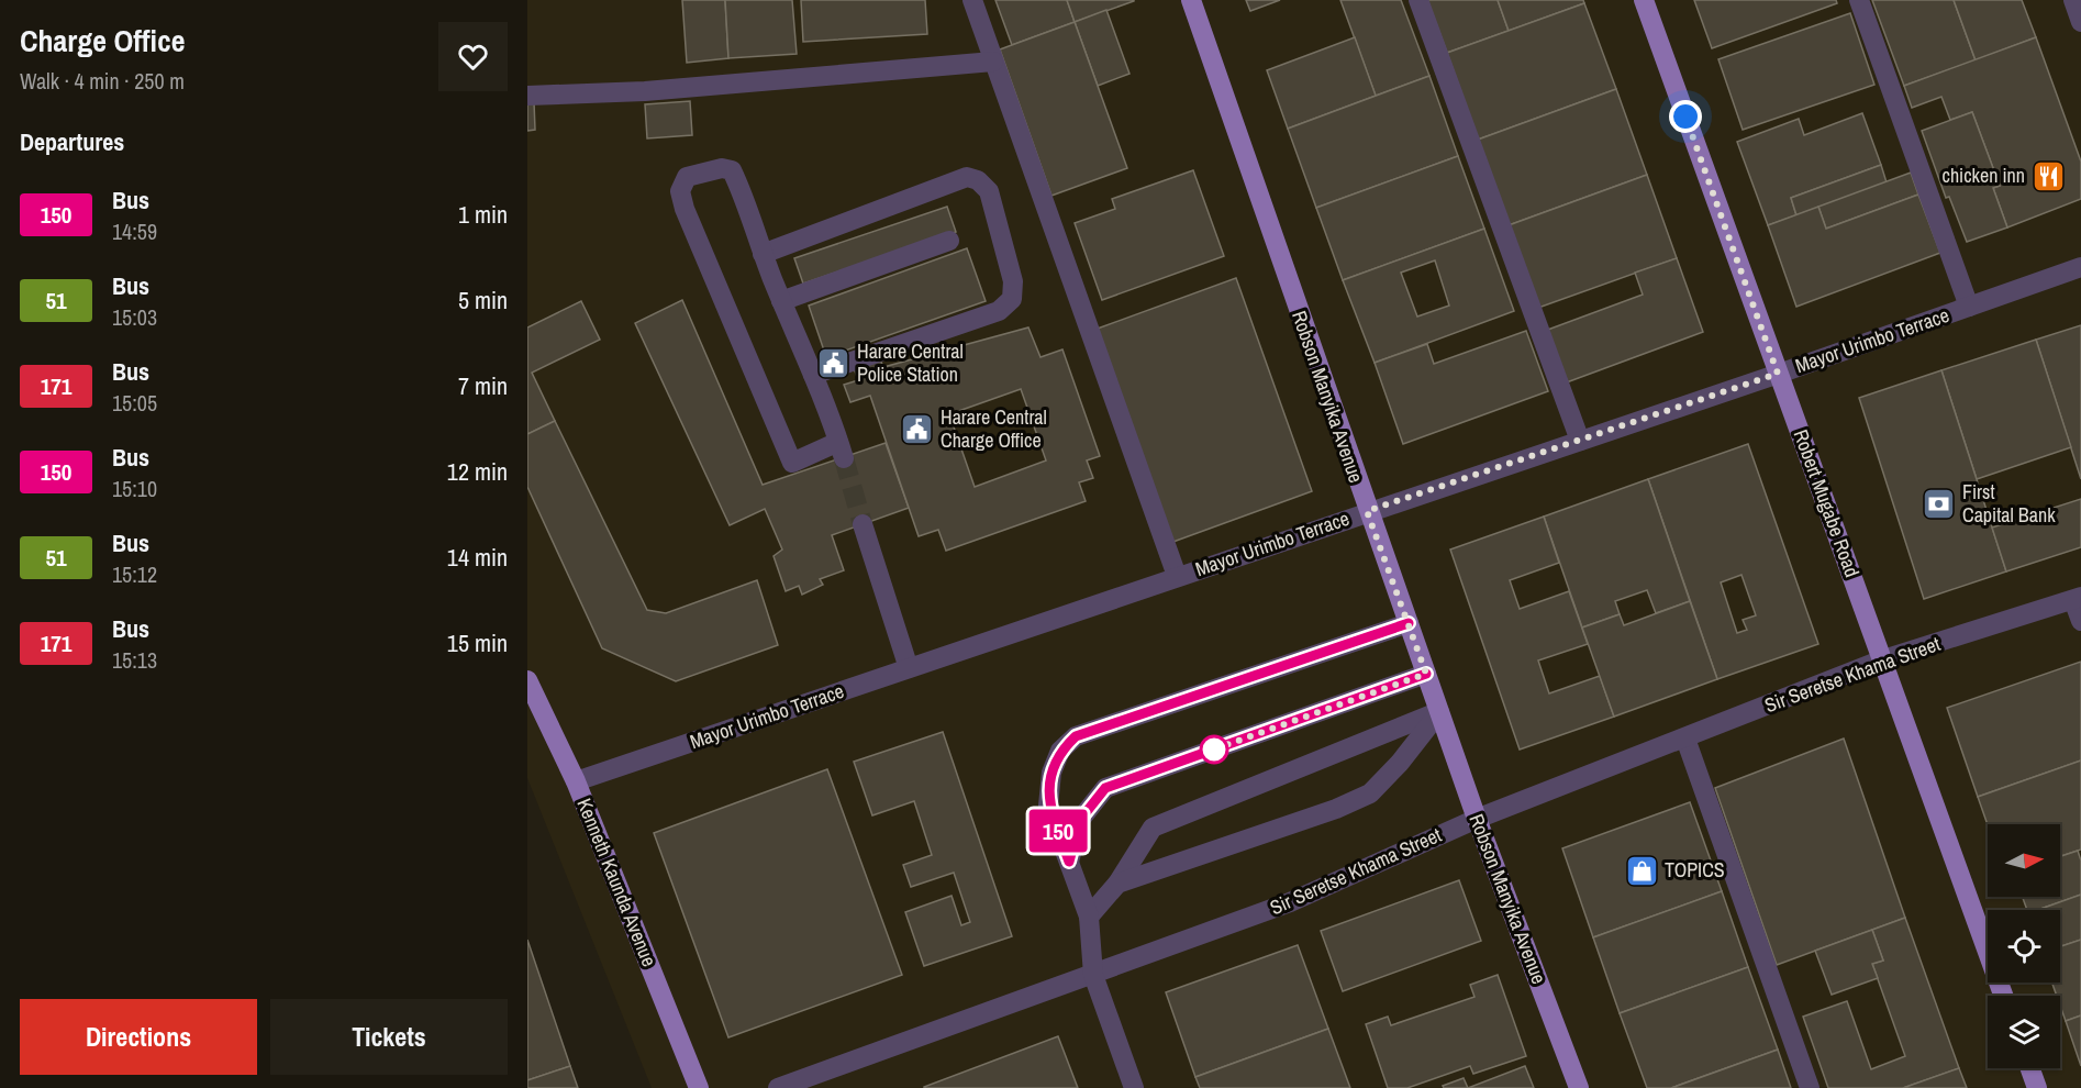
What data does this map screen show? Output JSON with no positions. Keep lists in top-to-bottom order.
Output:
{
  "streets": {
    "main road": ["Robson Manyika Avenue", "Robert Mugabe Road", "Kenneth Kaunda Avenue"],
    "street": ["Mayor Urimbo Terrace", "Sir Seretse Khama Street"]
  },
  "crossings": [
    ["Mayor Urimbo Terrace", "Robson Manyika Avenue"],
    ["Mayor Urimbo Terrace", "Robert Mugabe Road"],
    ["Mayor Urimbo Terrace", "Kenneth Kaunda Avenue"],
    ["Robson Manyika Avenue", "Sir Seretse Khama Street"],
    ["Robert Mugabe Road", "Sir Seretse Khama Street"]
  ],
  "places": {
    "restaurant": ["chicken inn"],
    "public building": ["Harare Central Police Station", "Harare Central Charge Office"],
    "bank": ["First Capital Bank"],
    "shop": ["TOPICS"]
  },
  "lines": ["bus line 150"],
  "north": "right",
  "page": {
    "heading": [
      ["Charge Office", "Walk · 4 min · 250 m"],
      "Departures"
    ],
    "on_map": "150",
    "list": [
      {
        "mark": "150",
        "name": "Bus",
        "note": "14:59",
        "value": "1 min"
      },
      {
        "mark": "51",
        "name": "Bus",
        "note": "15:03",
        "value": "5 min"
      },
      {
        "mark": "171",
        "name": "Bus",
        "note": "15:05",
        "value": "7 min"
      },
      {
        "mark": "150",
        "name": "Bus",
        "note": "15:10",
        "value": "12 min"
      },
      {
        "mark": "51",
        "name": "Bus",
        "note": "15:12",
        "value": "14 min"
      },
      {
        "mark": "171",
        "name": "Bus",
        "note": "15:13",
        "value": "15 min"
      }
    ],
    "buttons": ["Directions", "Tickets"]
  }
}
